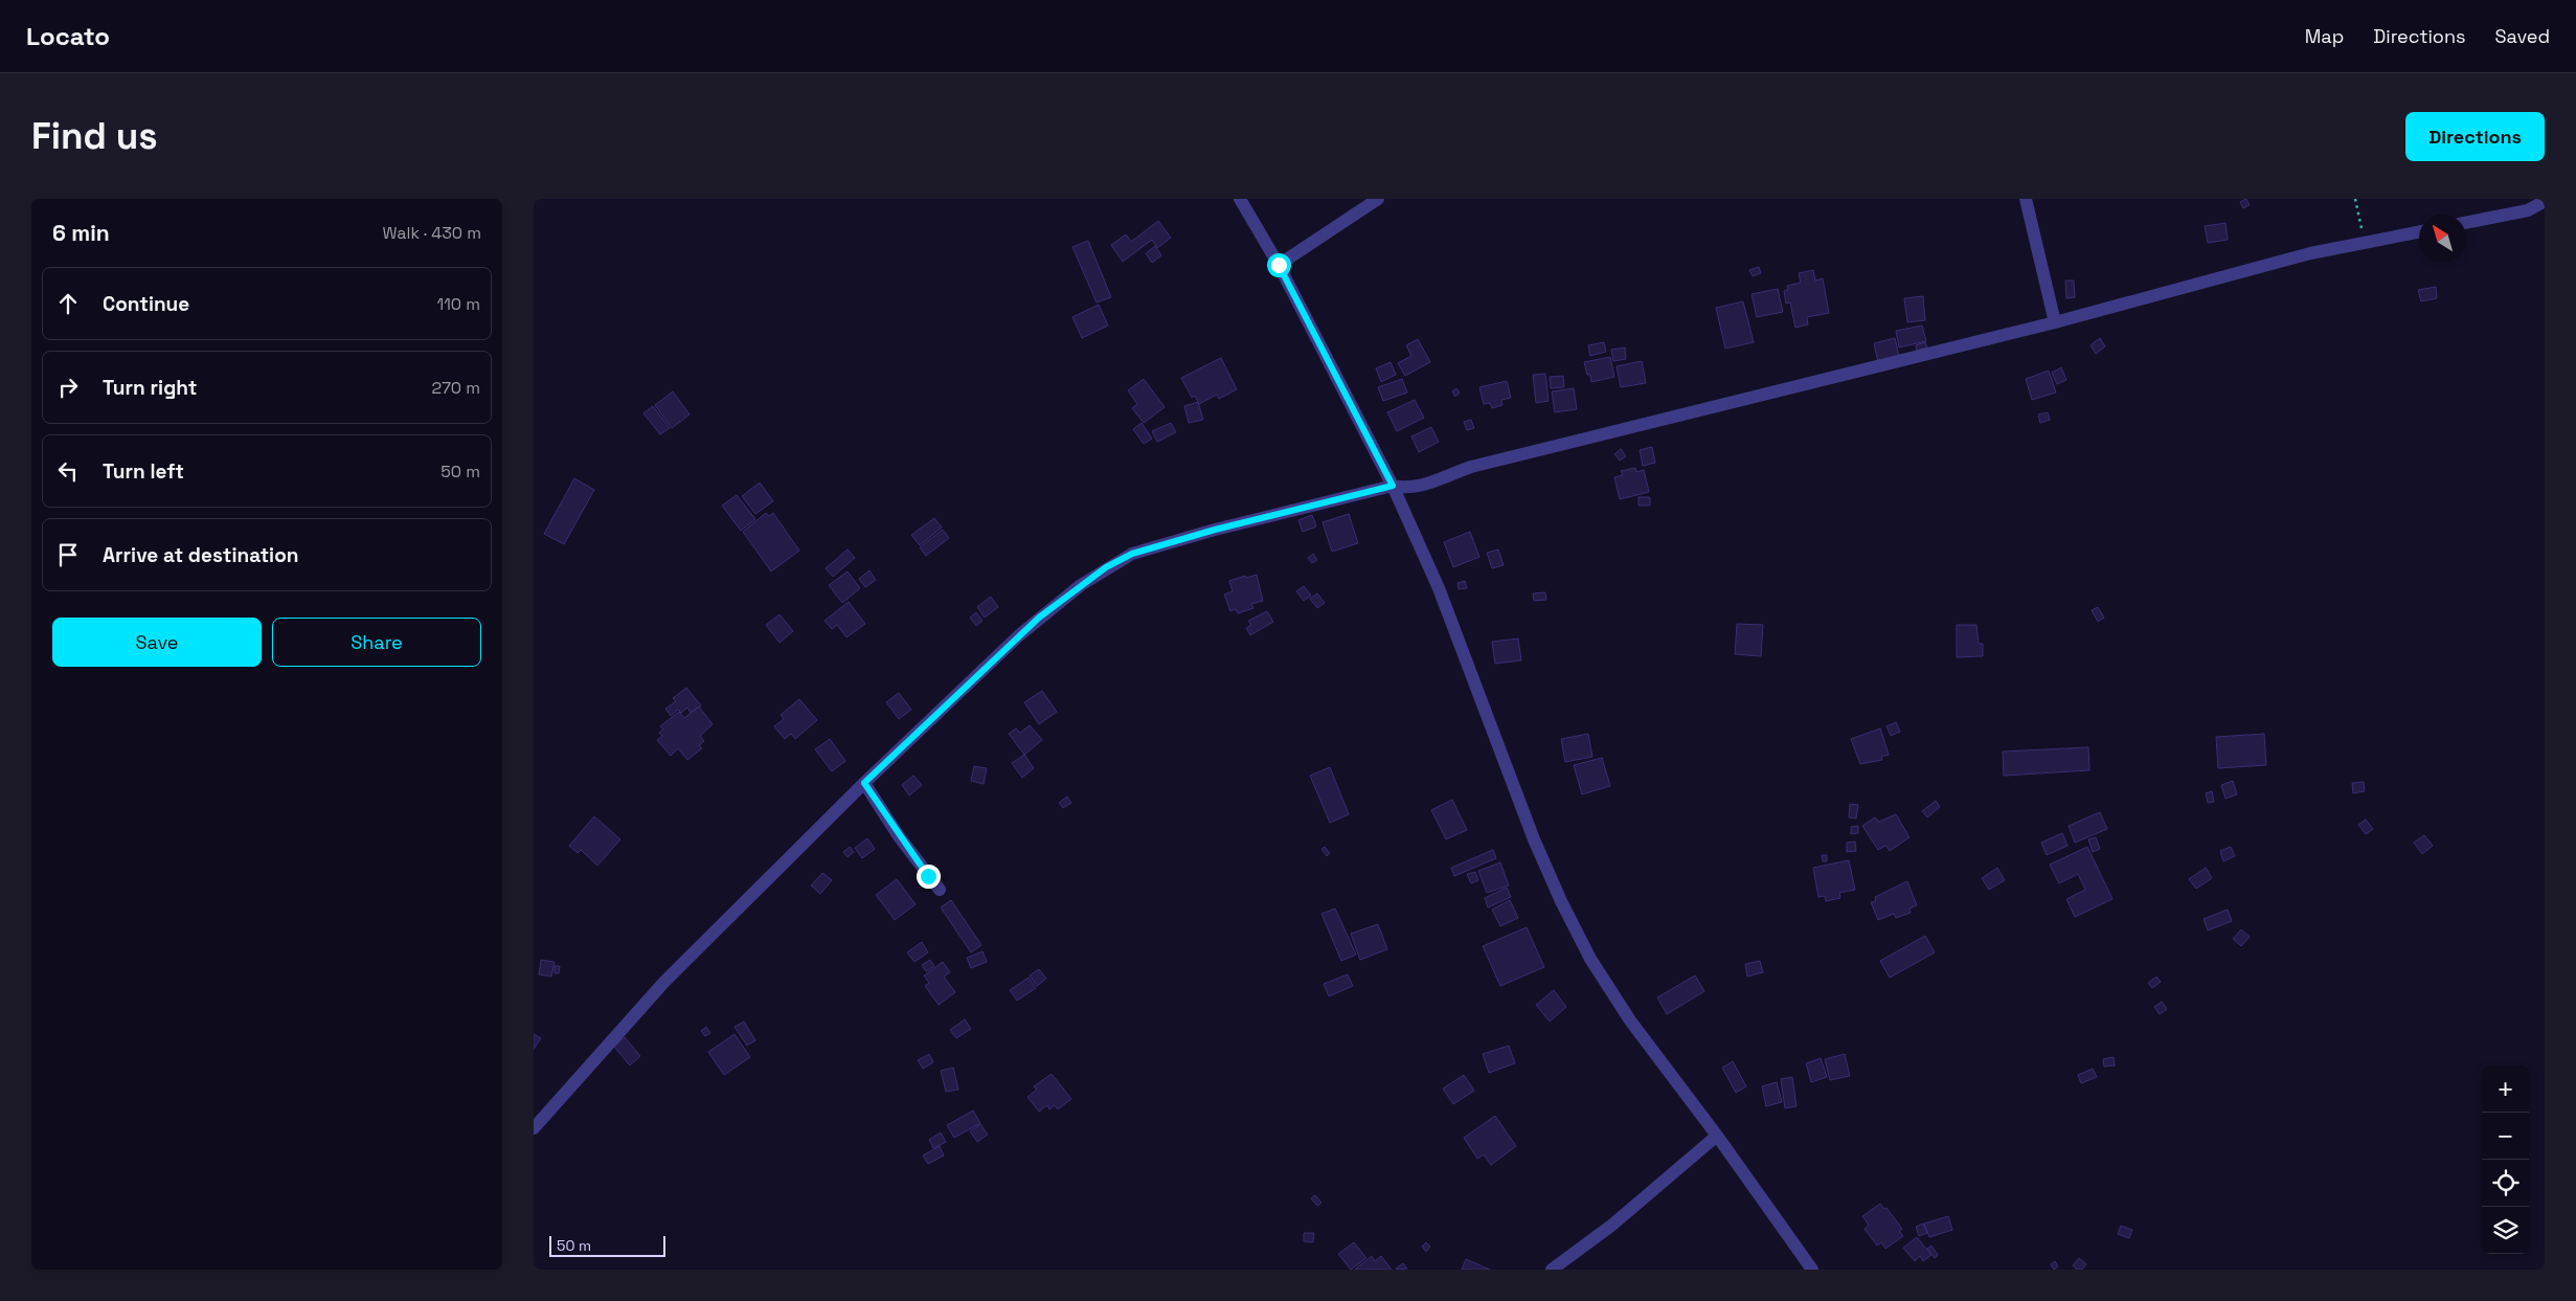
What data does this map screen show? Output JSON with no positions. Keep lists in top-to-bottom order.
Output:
{
  "scale_bar": "50 m",
  "north": "top left",
  "page": {
    "header": "Locato",
    "nav": ["Map", "Directions", "Saved"],
    "buttons": [
      "Directions",
      ["Save", "Share"]
    ],
    "title": "Find us",
    "heading": ["6 min", "Walk · 430 m"],
    "list": [
      ["Continue", "110 m"],
      ["Turn right", "270 m"],
      ["Turn left", "50 m"],
      "Arrive at destination"
    ],
    "map_buttons": ["+", "−"],
    "scale": "50 m"
  }
}
